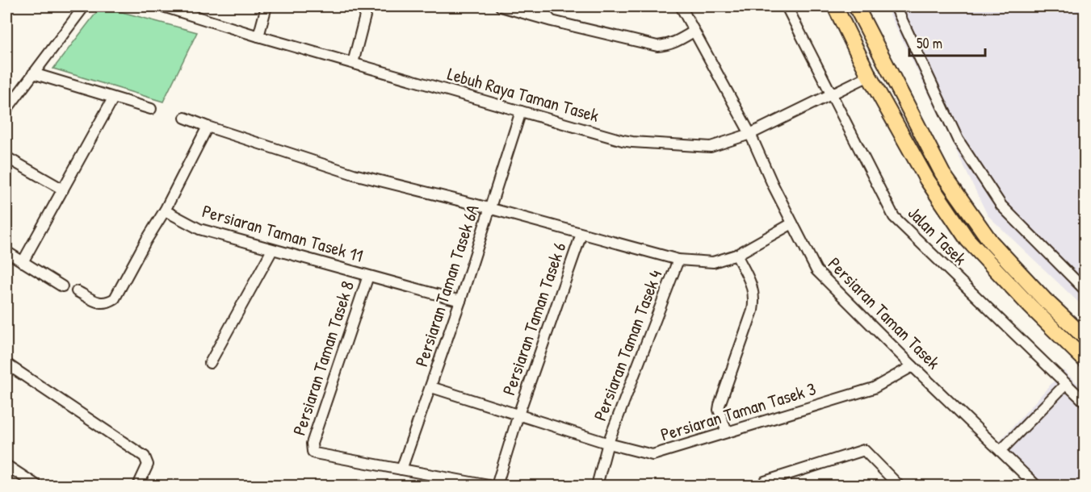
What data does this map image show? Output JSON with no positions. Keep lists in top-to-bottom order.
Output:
{
  "streets": {
    "street": [
      "Lebuh Raya Taman Tasek",
      "Persiaran Taman Tasek 11",
      "Jalan Tasek",
      "Persiaran Taman Tasek 6A",
      "Persiaran Taman Tasek",
      "Persiaran Taman Tasek 6",
      "Persiaran Taman Tasek 4",
      "Persiaran Taman Tasek 8",
      "Persiaran Taman Tasek 3"
    ]
  },
  "crossings": [
    ["Lebuh Raya Taman Tasek", "Jalan Tasek"],
    ["Lebuh Raya Taman Tasek", "Persiaran Taman Tasek 6A"],
    ["Lebuh Raya Taman Tasek", "Persiaran Taman Tasek"],
    ["Persiaran Taman Tasek 11", "Persiaran Taman Tasek 6A"],
    ["Persiaran Taman Tasek 11", "Persiaran Taman Tasek 8"],
    ["Persiaran Taman Tasek 6A", "Persiaran Taman Tasek 8"],
    ["Persiaran Taman Tasek 6A", "Persiaran Taman Tasek 3"],
    ["Persiaran Taman Tasek", "Persiaran Taman Tasek 3"],
    ["Persiaran Taman Tasek 6", "Persiaran Taman Tasek 3"],
    ["Persiaran Taman Tasek 4", "Persiaran Taman Tasek 3"]
  ],
  "scale_bar": "50 m"
}
